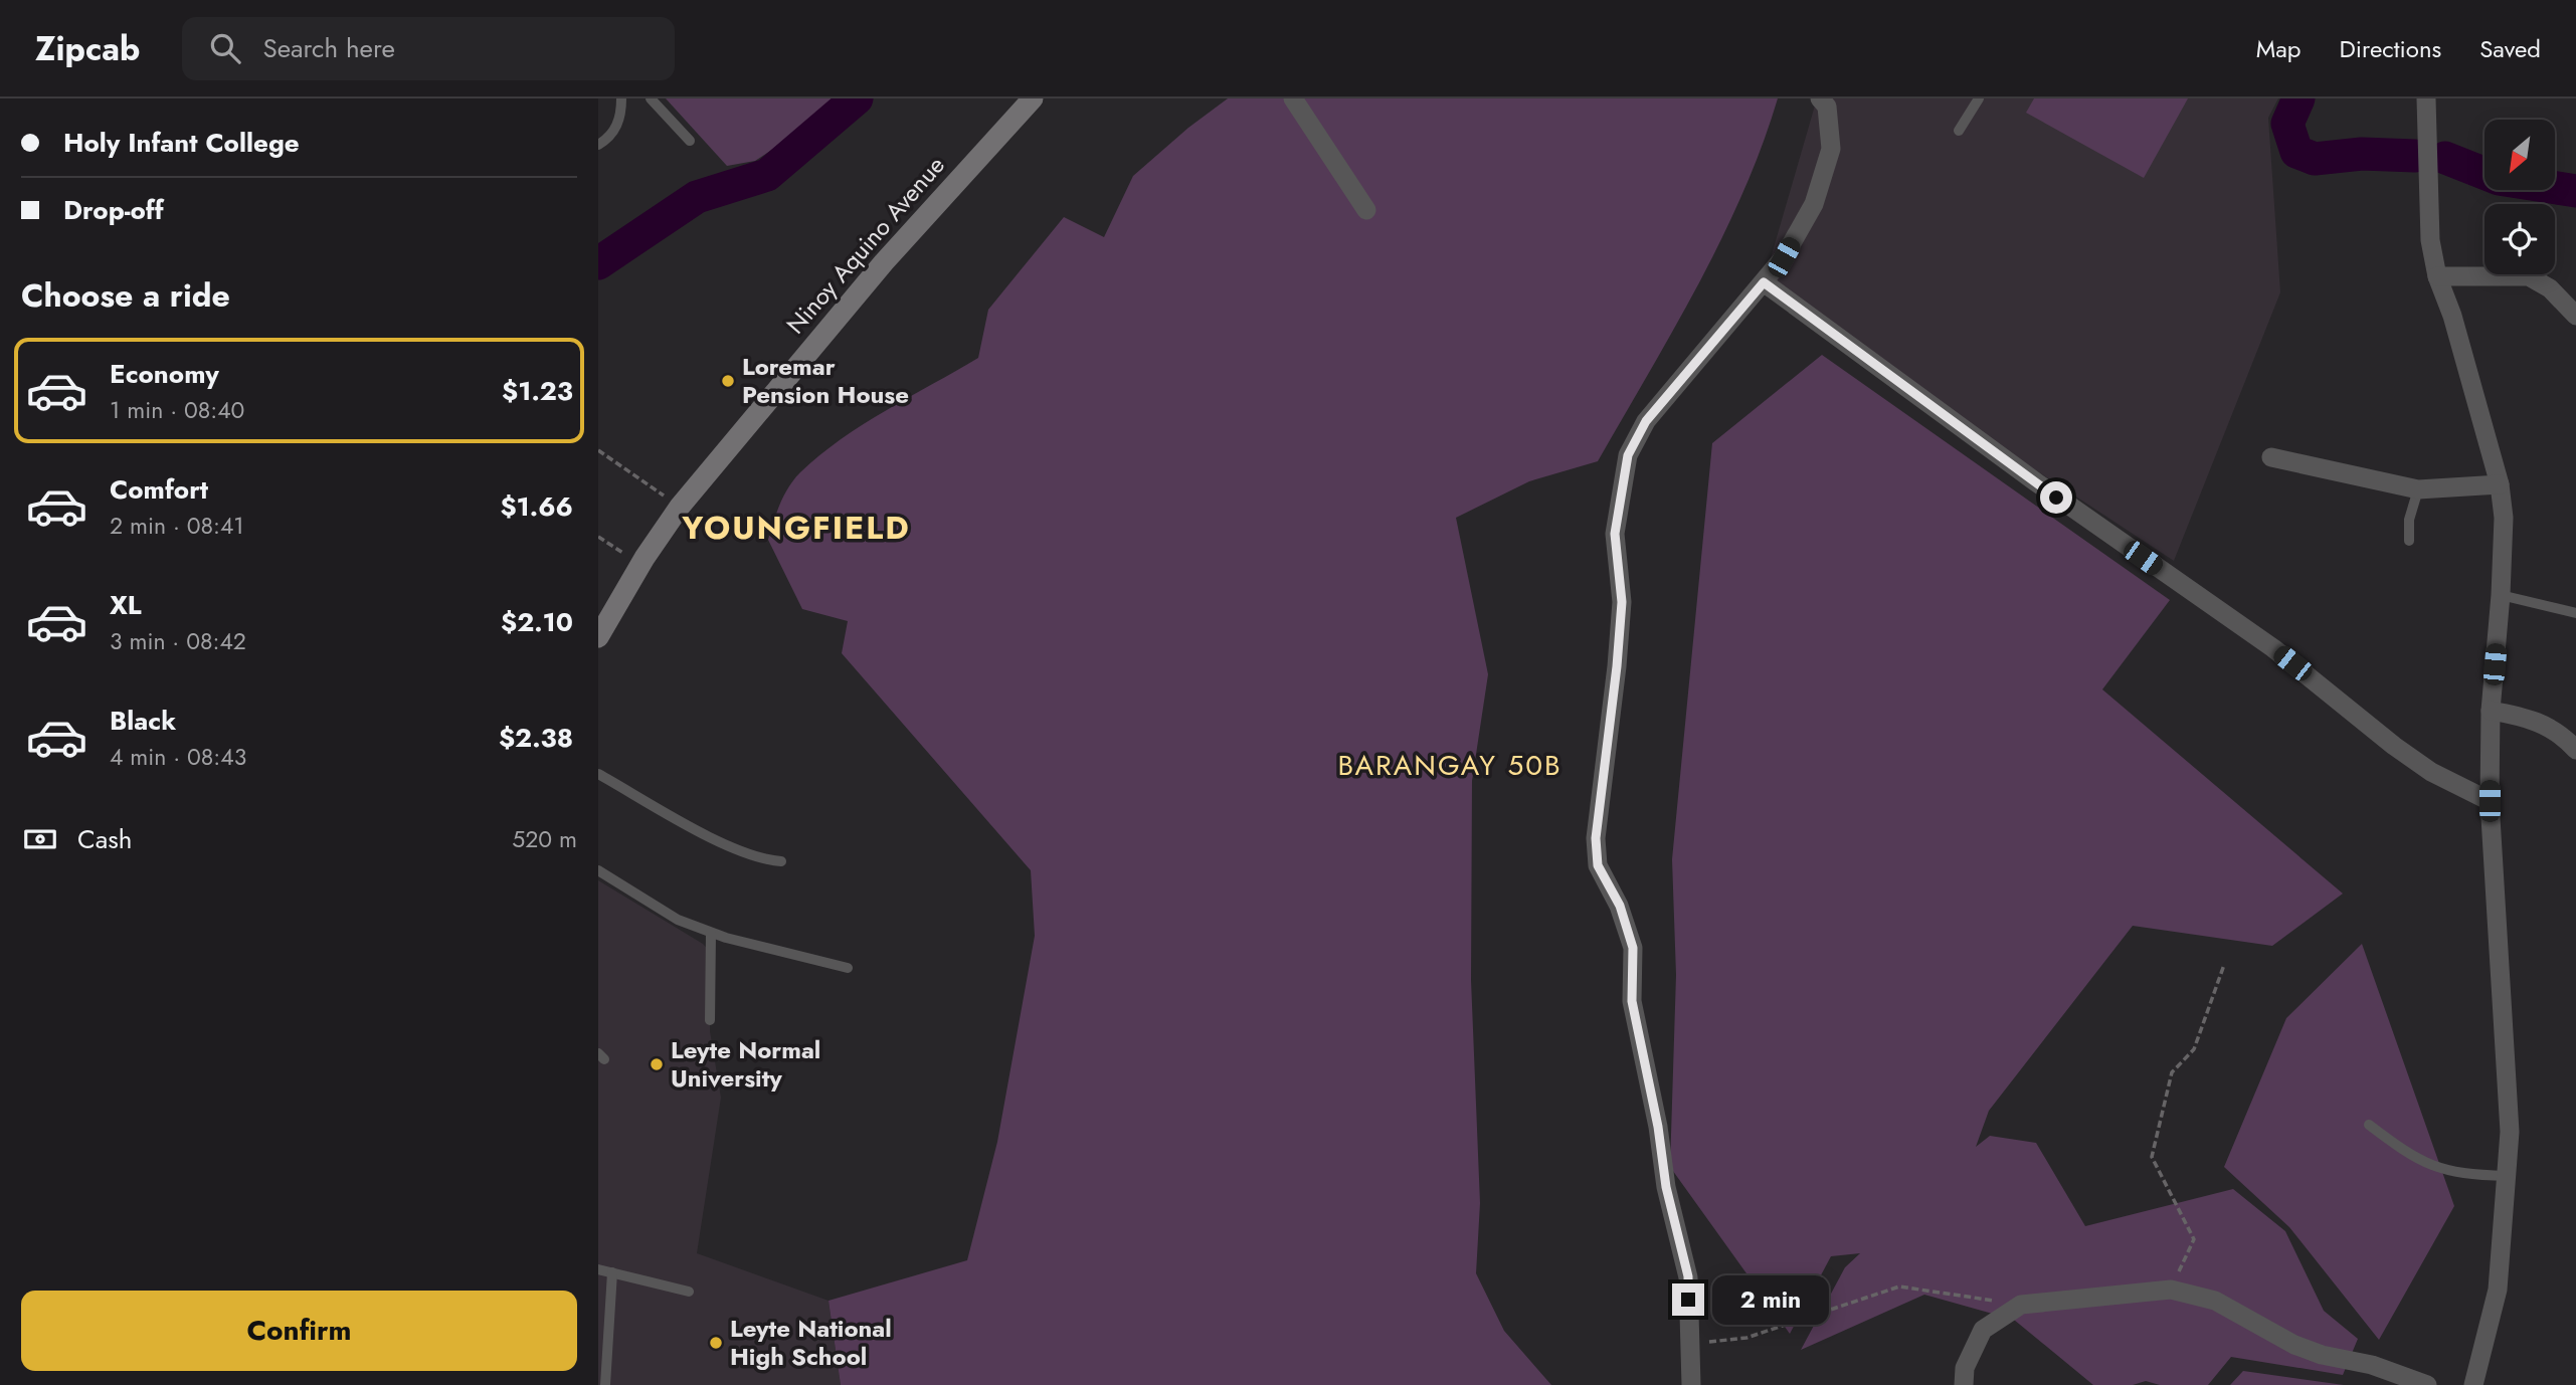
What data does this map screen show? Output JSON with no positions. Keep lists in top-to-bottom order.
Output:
{
  "streets": {
    "main road": ["Ninoy Aquino Avenue"]
  },
  "districts": ["YOUNGFIELD", "BARANGAY 50B"],
  "places": ["Loremar Pension House", "Leyte Normal University", "Leyte National High School"],
  "north": "bottom left",
  "page": {
    "header": "Zipcab",
    "search": "Search here",
    "nav": ["Map", "Directions", "Saved"],
    "banner": ["Holy Infant College", "Drop-off"],
    "heading": "Choose a ride",
    "list": [
      {
        "name": "Economy",
        "note": "1 min · 08:40",
        "value": "$1.23"
      },
      {
        "name": "Comfort",
        "note": "2 min · 08:41",
        "value": "$1.66"
      },
      {
        "name": "XL",
        "note": "3 min · 08:42",
        "value": "$2.10"
      },
      {
        "name": "Black",
        "note": "4 min · 08:43",
        "value": "$2.38"
      }
    ],
    "pay": ["Cash", "520 m"],
    "bubble": "2 min",
    "buttons": "Confirm"
  }
}
